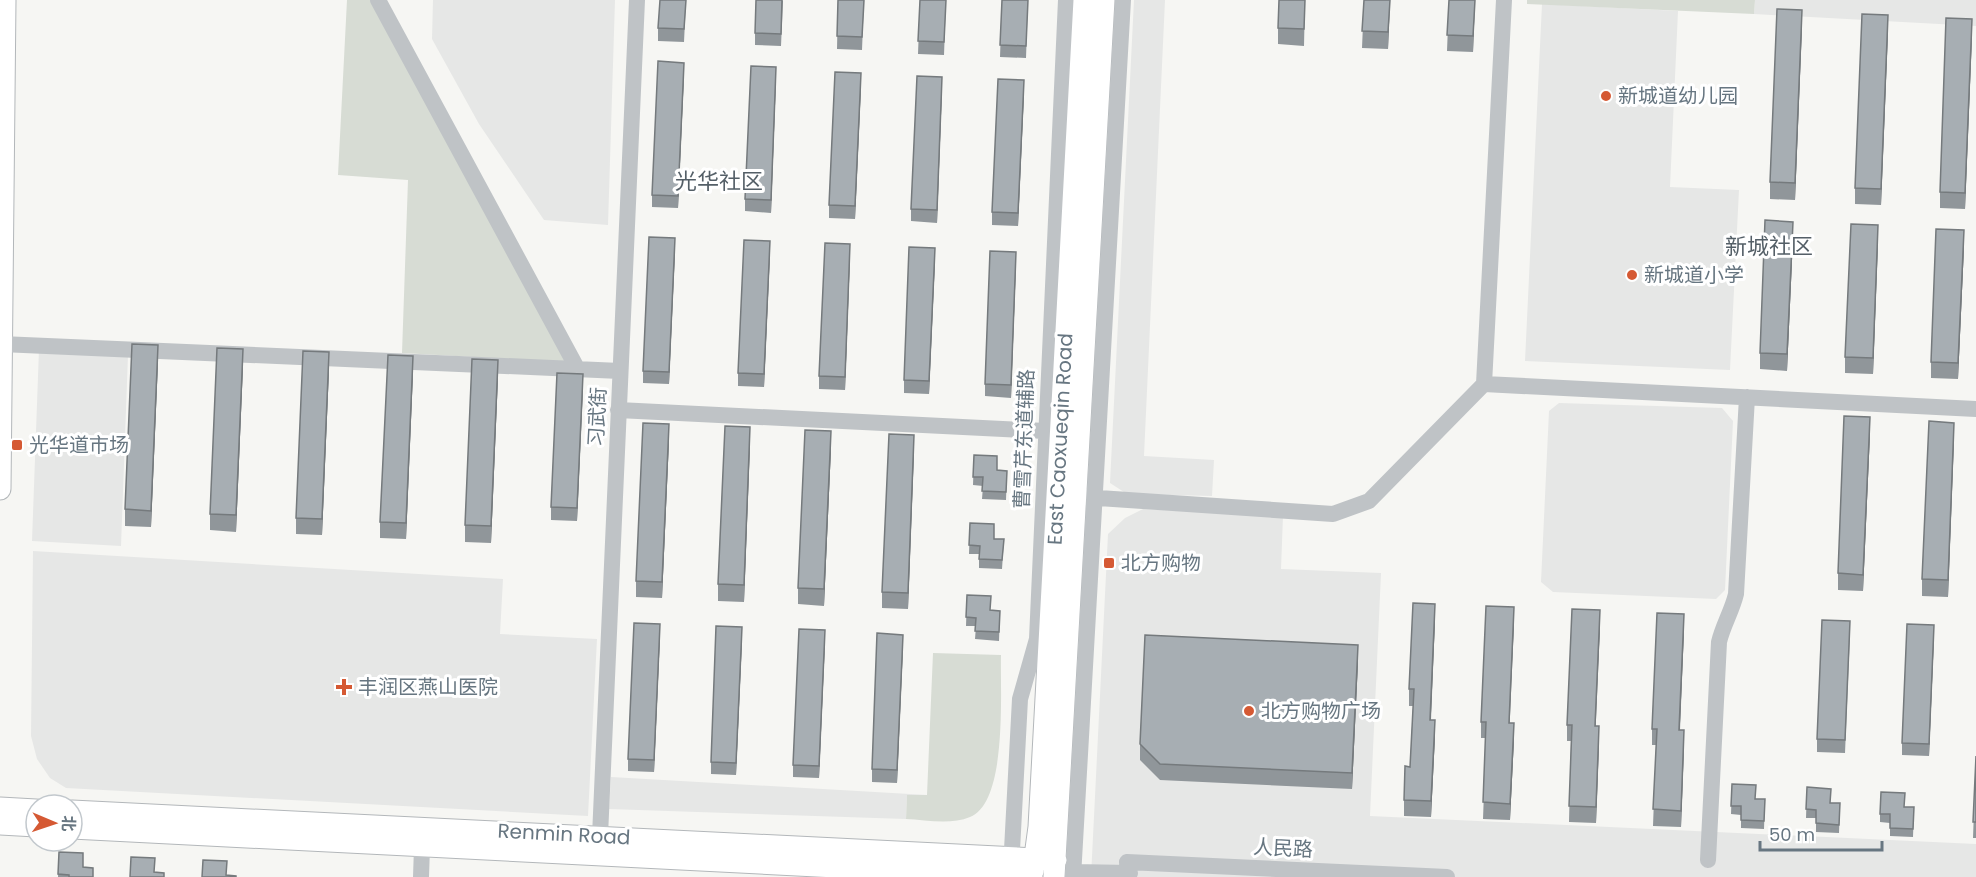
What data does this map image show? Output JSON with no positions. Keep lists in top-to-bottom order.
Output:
{
  "streets": {
    "main road": ["East Caoxueqin Road", "Renmin Road"],
    "street": ["习武街", "曹雪芹东道辅路", "人民路"]
  },
  "crossings": [
    ["习武街", "Renmin Road"],
    ["曹雪芹东道辅路", "Renmin Road"],
    ["East Caoxueqin Road", "Renmin Road"],
    ["East Caoxueqin Road", "人民路"],
    ["Renmin Road", "人民路"]
  ],
  "districts": ["光华社区", "新城社区"],
  "places": {
    "other": ["新城道幼儿园", "新城道小学", "北方购物广场"],
    "transit": ["光华道市场", "北方购物"],
    "health": ["丰润区燕山医院"]
  },
  "scale_bar": "50 m",
  "north": "right"
}
